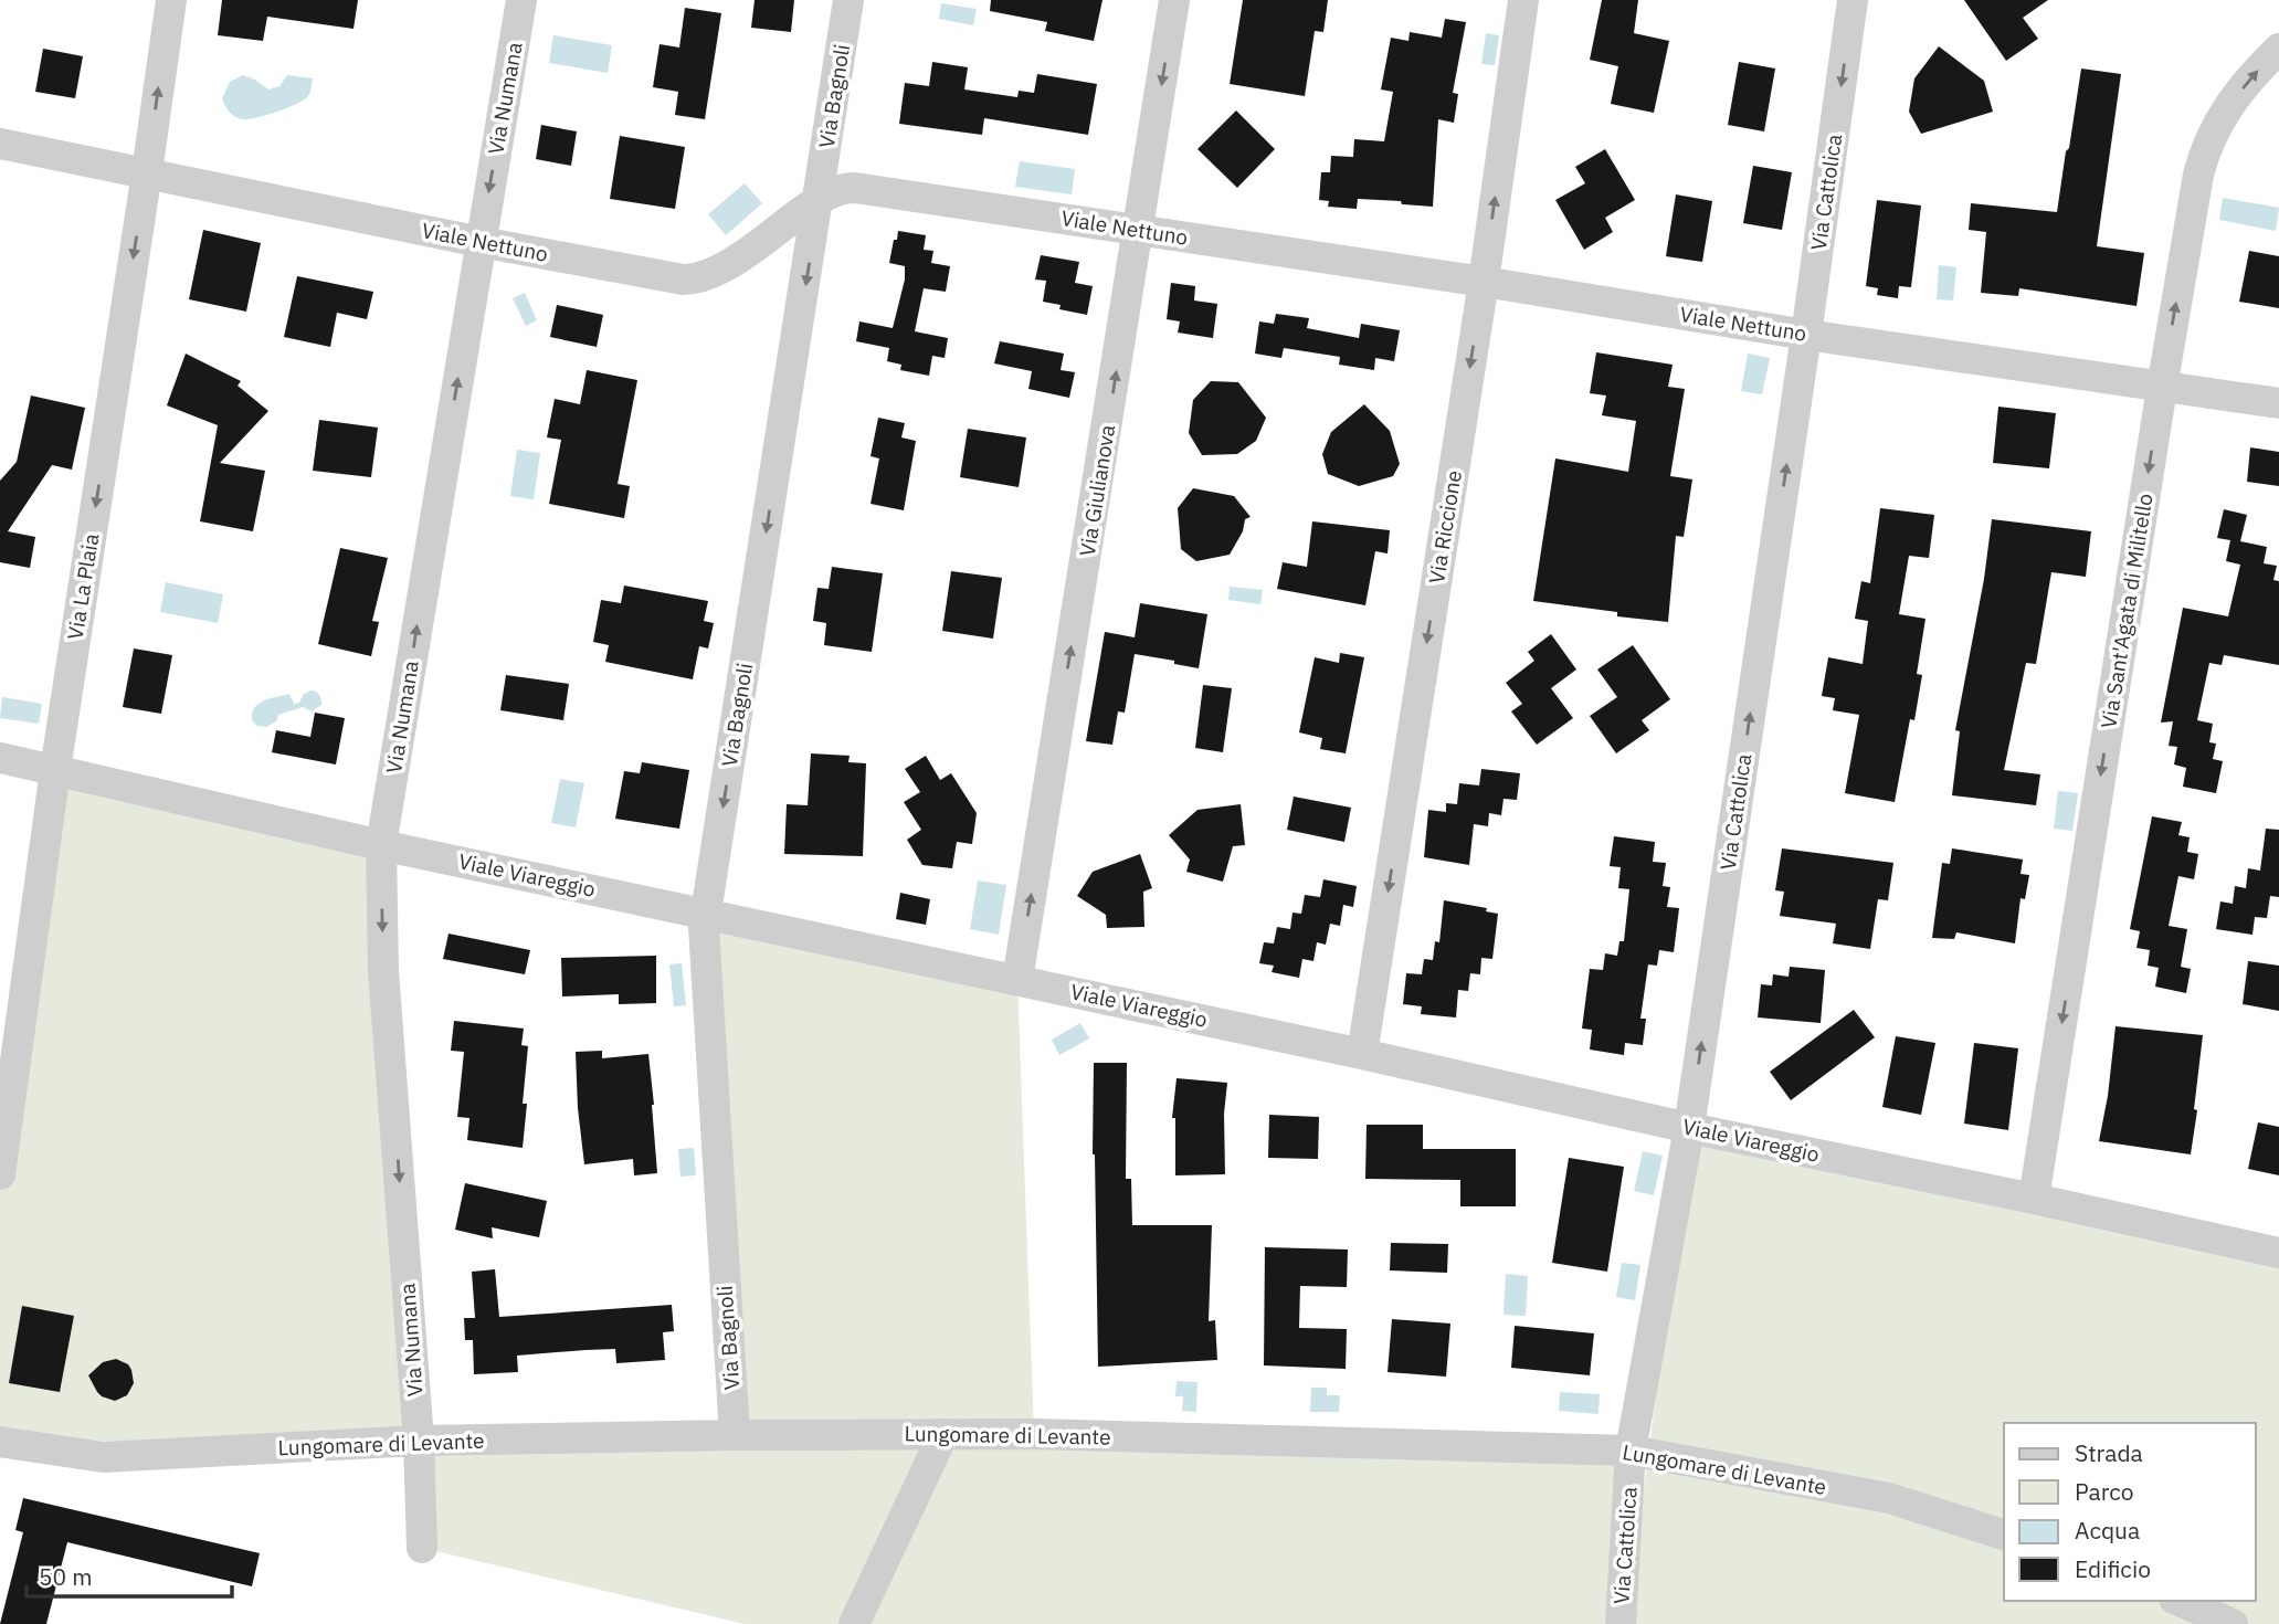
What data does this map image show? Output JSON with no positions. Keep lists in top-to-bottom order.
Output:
{
  "streets": {
    "street": [
      "Via Bagnoli",
      "Via Numana",
      "Via Cattolica",
      "Viale Nettuno",
      "Via Giulianova",
      "Via Riccione",
      "Via La Plaia",
      "Via Sant'Agata di Militello",
      "Viale Viareggio",
      "Lungomare di Levante"
    ]
  },
  "crossings": [
    ["Via Bagnoli", "Viale Nettuno"],
    ["Via Bagnoli", "Viale Viareggio"],
    ["Via Bagnoli", "Lungomare di Levante"],
    ["Via Numana", "Viale Nettuno"],
    ["Via Numana", "Viale Viareggio"],
    ["Via Numana", "Lungomare di Levante"],
    ["Via Cattolica", "Viale Nettuno"],
    ["Via Cattolica", "Viale Viareggio"],
    ["Via Cattolica", "Lungomare di Levante"],
    ["Viale Nettuno", "Via Giulianova"],
    ["Viale Nettuno", "Via Riccione"],
    ["Viale Nettuno", "Via La Plaia"],
    ["Viale Nettuno", "Via Sant'Agata di Militello"],
    ["Via Giulianova", "Viale Viareggio"],
    ["Via Riccione", "Viale Viareggio"],
    ["Via La Plaia", "Viale Viareggio"],
    ["Via Sant'Agata di Militello", "Viale Viareggio"]
  ],
  "one_way": ["Via Bagnoli"],
  "legend": [
    "Strada",
    "Parco",
    "Acqua",
    "Edificio"
  ],
  "scale_bar": "50 m"
}
